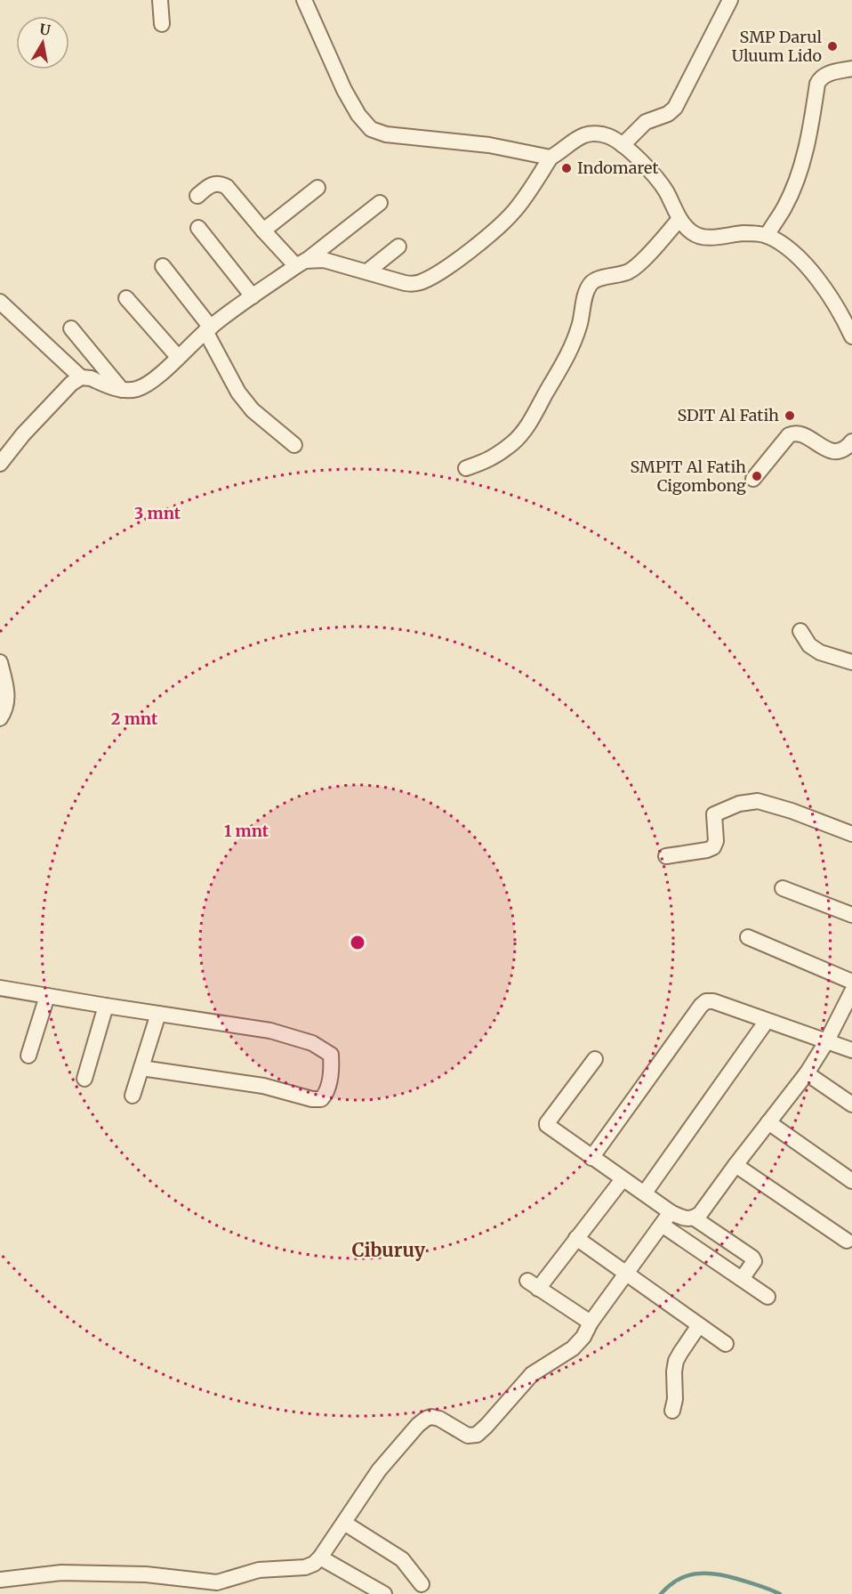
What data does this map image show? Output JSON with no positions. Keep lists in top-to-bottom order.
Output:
{
  "districts": ["Ciburuy"],
  "places": [
    "SMP Darul Uluum Lido",
    "Indomaret",
    "SDIT Al Fatih",
    "SMPIT Al Fatih Cigombong"
  ],
  "north": "top",
  "rings": ["3 mnt", "2 mnt", "1 mnt"]
}
